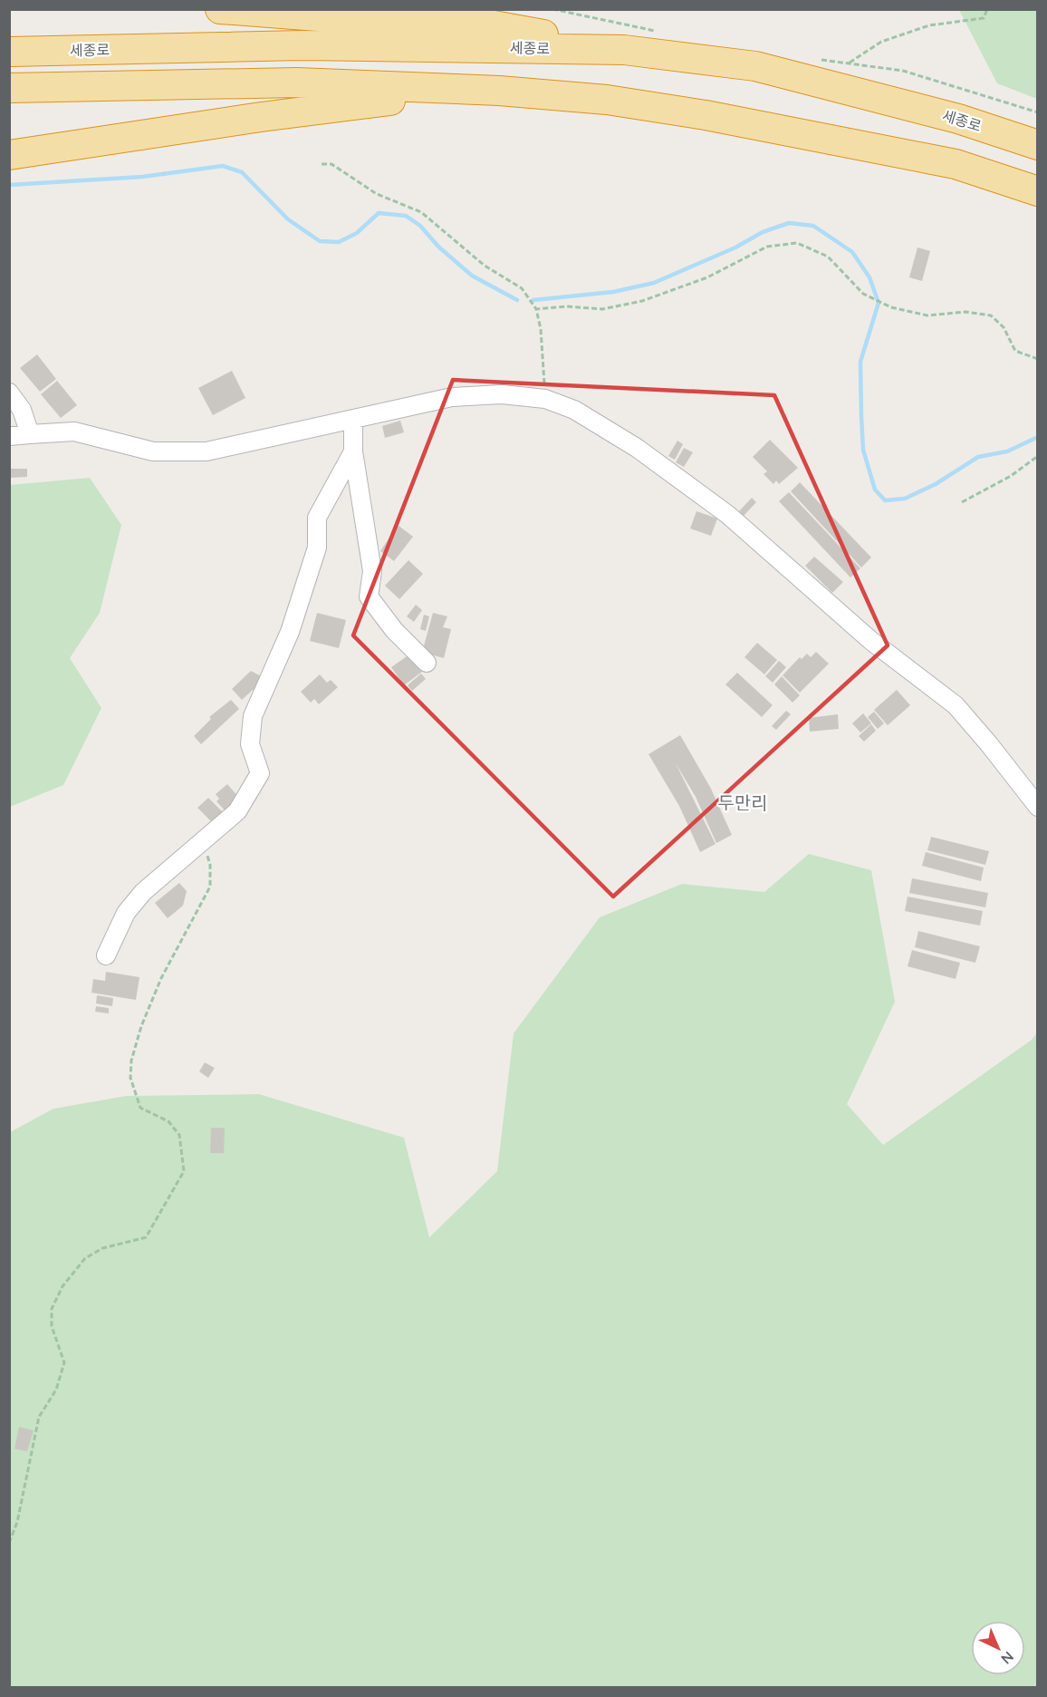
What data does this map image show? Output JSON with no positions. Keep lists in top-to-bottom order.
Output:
{
  "streets": {
    "highway": ["세종로"]
  },
  "districts": ["두만리"],
  "north": "bottom right"
}
